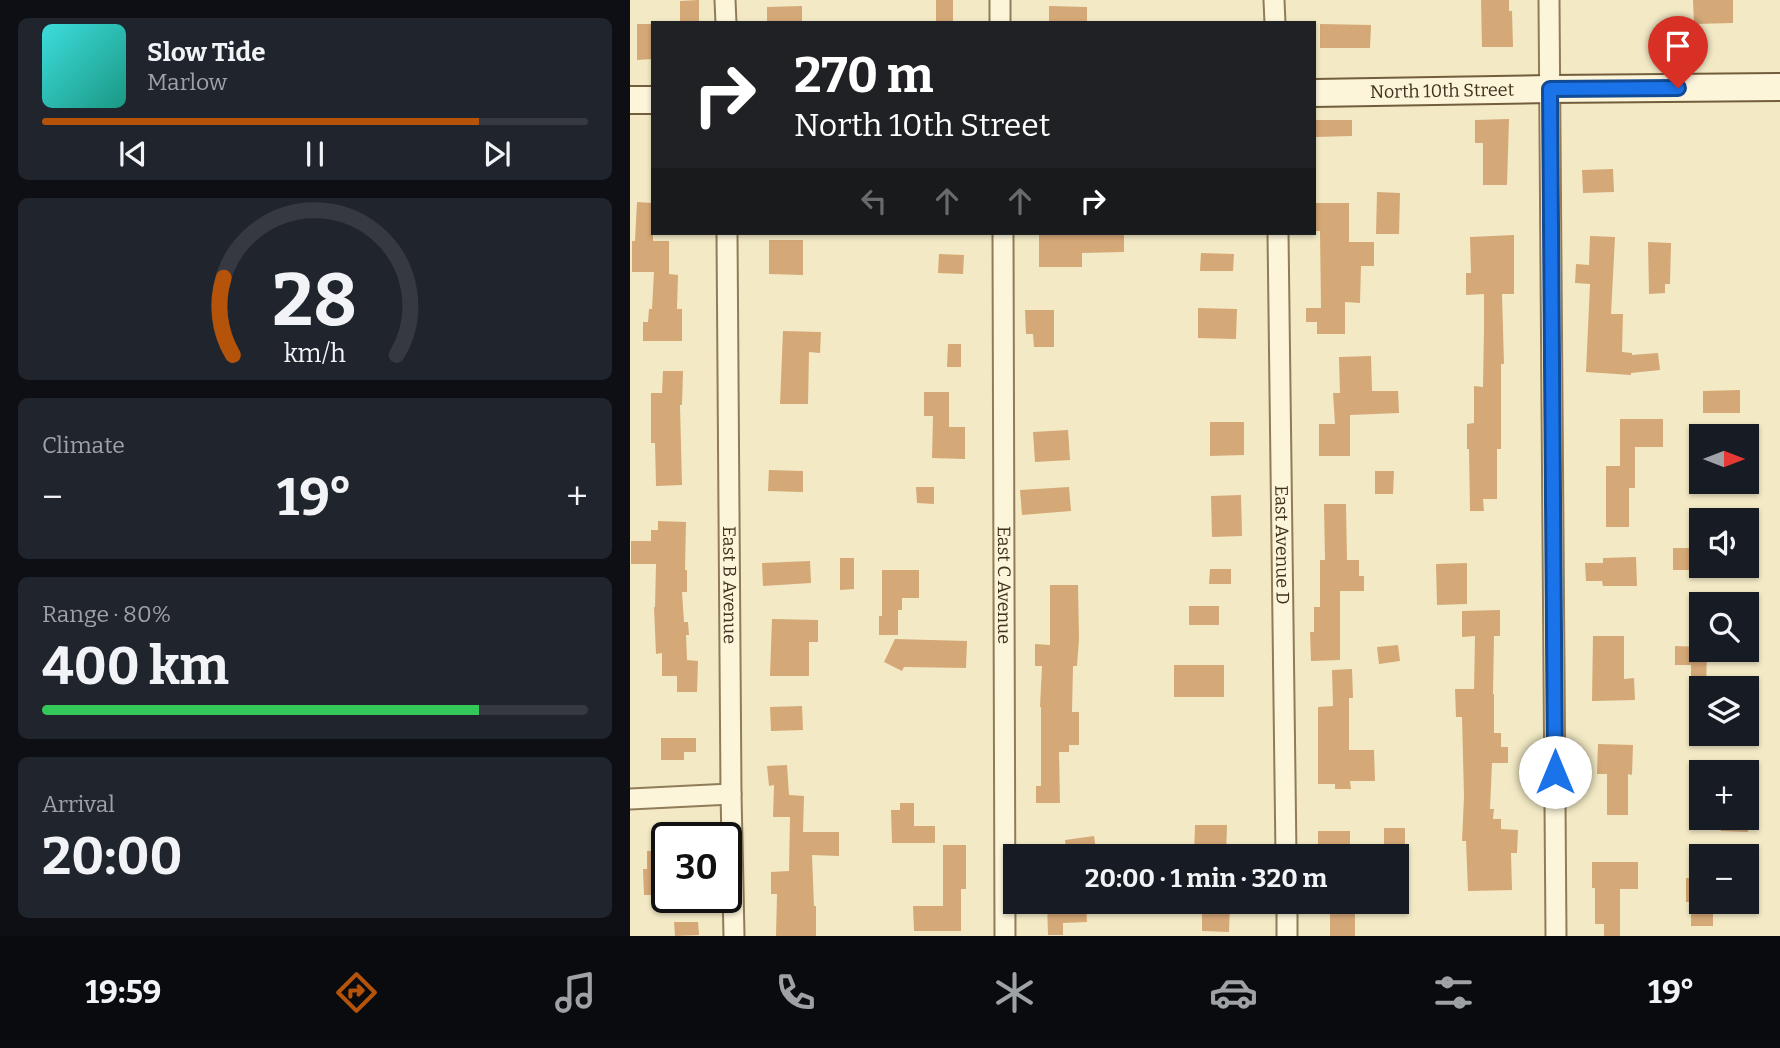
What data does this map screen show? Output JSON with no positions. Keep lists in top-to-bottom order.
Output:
{
  "streets": {
    "street": [
      "North 10th Street",
      "East Avenue D",
      "East B Avenue",
      "East C Avenue"
    ]
  },
  "north": "right",
  "page": {
    "turn": ["270 m", "North 10th Street"],
    "song": ["Slow Tide", "Marlow"],
    "tile": [
      "Climate",
      ["Range · 80%", "400 km"],
      ["Arrival", "20:00"]
    ],
    "map_buttons": ["+", "−"],
    "heat": ["−", "19°", "+"],
    "limit": "30",
    "trip": "20:00 · 1 min · 320 m",
    "tabs": ["19:59", "19°"],
    "gauge": ["28", "km/h"]
  }
}
